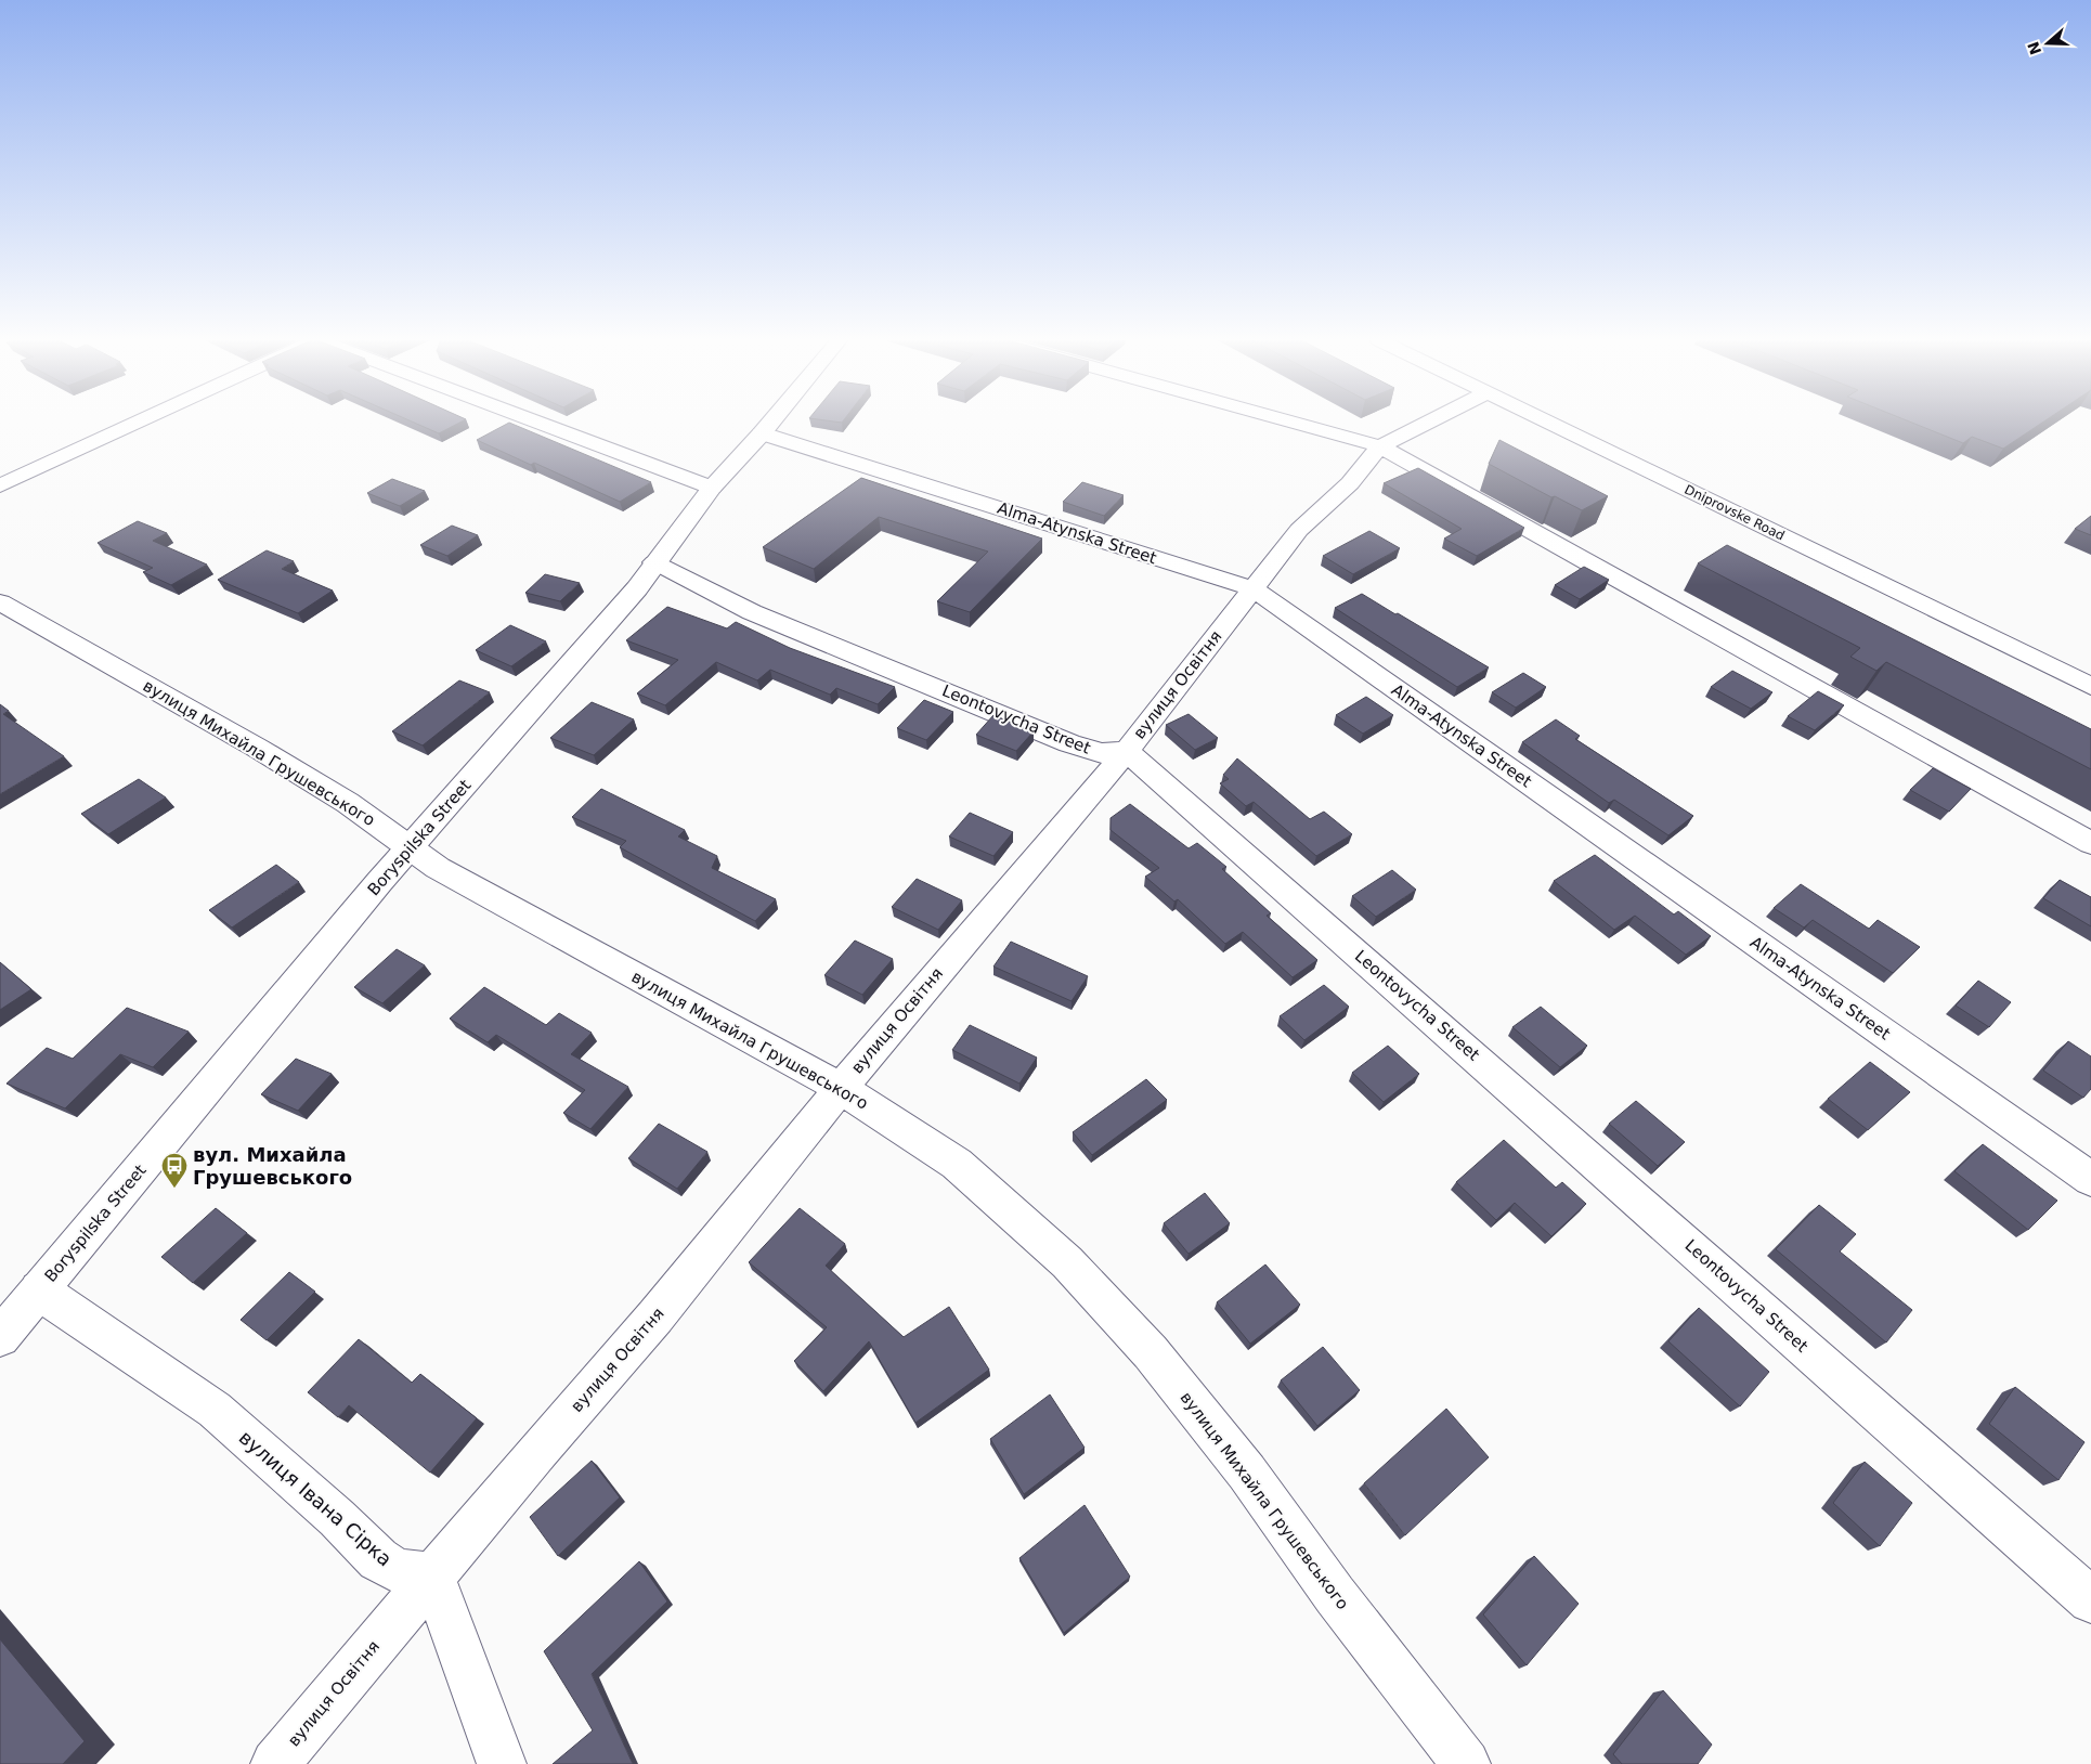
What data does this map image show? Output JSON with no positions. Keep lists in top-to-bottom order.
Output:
{
  "streets": {
    "street": [
      "Dniprovske Road",
      "Alma-Atynska Street",
      "вулиця Освітня",
      "Leontovycha Street",
      "вулиця Михайла Грушевського",
      "Boryspilska Street",
      "вулиця Івана Сірка"
    ]
  },
  "crossings": [
    ["Alma-Atynska Street", "вулиця Освітня"],
    ["Alma-Atynska Street", "Boryspilska Street"],
    ["вулиця Освітня", "Leontovycha Street"],
    ["вулиця Освітня", "вулиця Михайла Грушевського"],
    ["вулиця Освітня", "вулиця Івана Сірка"],
    ["Leontovycha Street", "Boryspilska Street"],
    ["вулиця Михайла Грушевського", "Boryspilska Street"],
    ["Boryspilska Street", "вулиця Івана Сірка"]
  ],
  "places": {
    "bus stop": ["вул. Михайла Грушевського"]
  },
  "north": "left"
}
